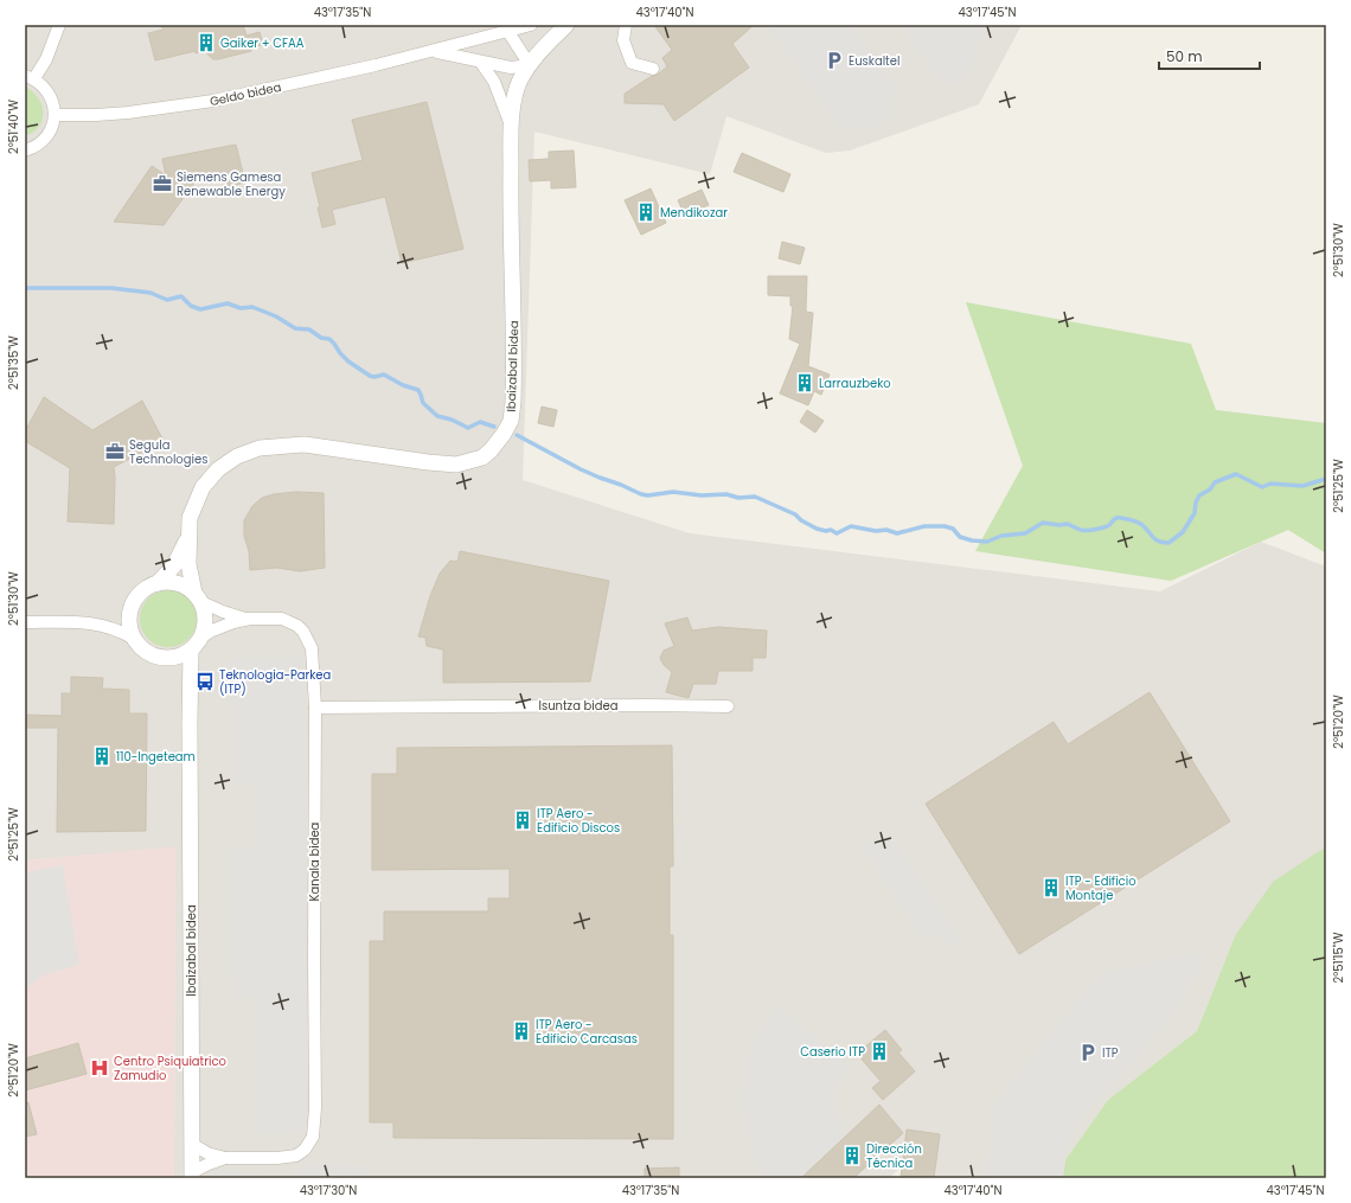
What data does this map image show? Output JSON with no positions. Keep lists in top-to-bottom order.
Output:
{
  "streets": {
    "street": [
      "Geldo bidea",
      "Ibaizabal bidea",
      "Isuntza bidea",
      "Kanala bidea"
    ]
  },
  "crossings": [
    ["Ibaizabal bidea", "Kanala bidea"],
    ["Isuntza bidea", "Kanala bidea"]
  ],
  "places": {
    "building": [
      "Gaiker + CFAA",
      "Mendikozar",
      "Larrauzbeko",
      "110-Ingeteam",
      "ITP Aero - Edificio Discos",
      "ITP - Edificio Montaje",
      "ITP Aero - Edificio Carcasas",
      "Caserio ITP",
      "Dirección Técnica"
    ],
    "parking": ["Euskaltel", "ITP"],
    "office": ["Siemens Gamesa Renewable Energy", "Segula Technologies"],
    "bus stop": ["Teknologia-Parkea (ITP)"],
    "hospital": ["Centro Psiquiatrico Zamudio"]
  },
  "scale_bar": "50 m",
  "coordinates": [
    "43°17'35\"N",
    "43°17'40\"N",
    "43°17'45\"N",
    "2°51'40\"W",
    "2°51'30\"W",
    "2°51'35\"W",
    "2°51'25\"W",
    "2°51'20\"W",
    "2°51'15\"W",
    "43°17'30\"N"
  ]
}
